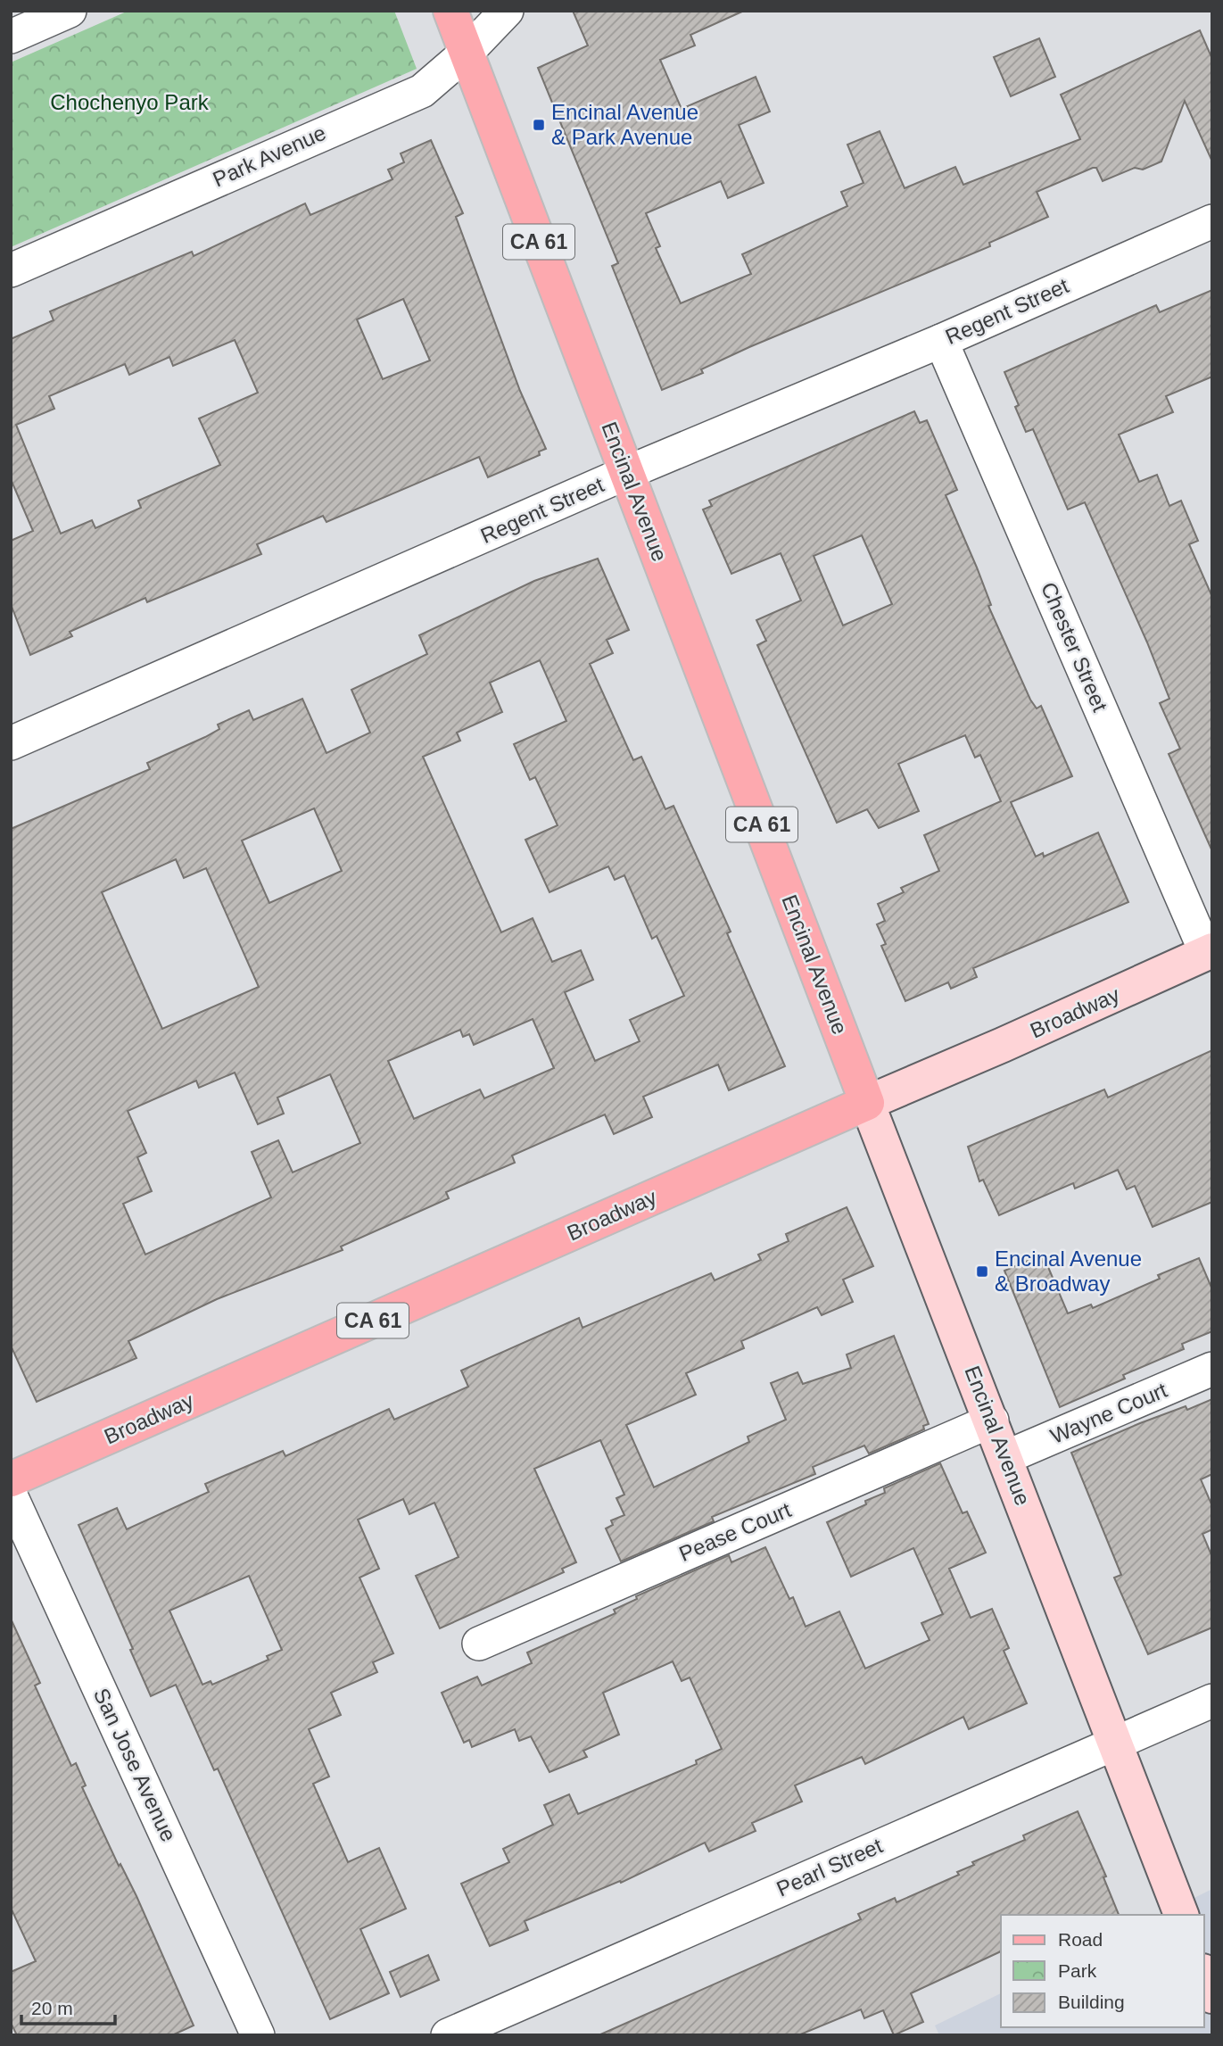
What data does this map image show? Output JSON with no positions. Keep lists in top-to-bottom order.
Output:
{
  "streets": {
    "main road": ["CA 61", "Encinal Avenue", "Broadway"],
    "street": [
      "Park Avenue",
      "Regent Street",
      "Chester Street",
      "Wayne Court",
      "Pease Court",
      "San Jose Avenue",
      "Pearl Street"
    ]
  },
  "crossings": [
    ["Park Avenue", "Encinal Avenue"],
    ["Regent Street", "Encinal Avenue"],
    ["Regent Street", "Chester Street"],
    ["Encinal Avenue", "Broadway"],
    ["Encinal Avenue", "Wayne Court"],
    ["Encinal Avenue", "Pease Court"],
    ["Encinal Avenue", "Pearl Street"],
    ["Chester Street", "Broadway"]
  ],
  "parks": ["Chochenyo Park"],
  "places": {
    "transit": ["Encinal Avenue & Park Avenue", "Encinal Avenue & Broadway"]
  },
  "legend": ["Road", "Park", "Building"],
  "scale_bar": "20 m"
}
